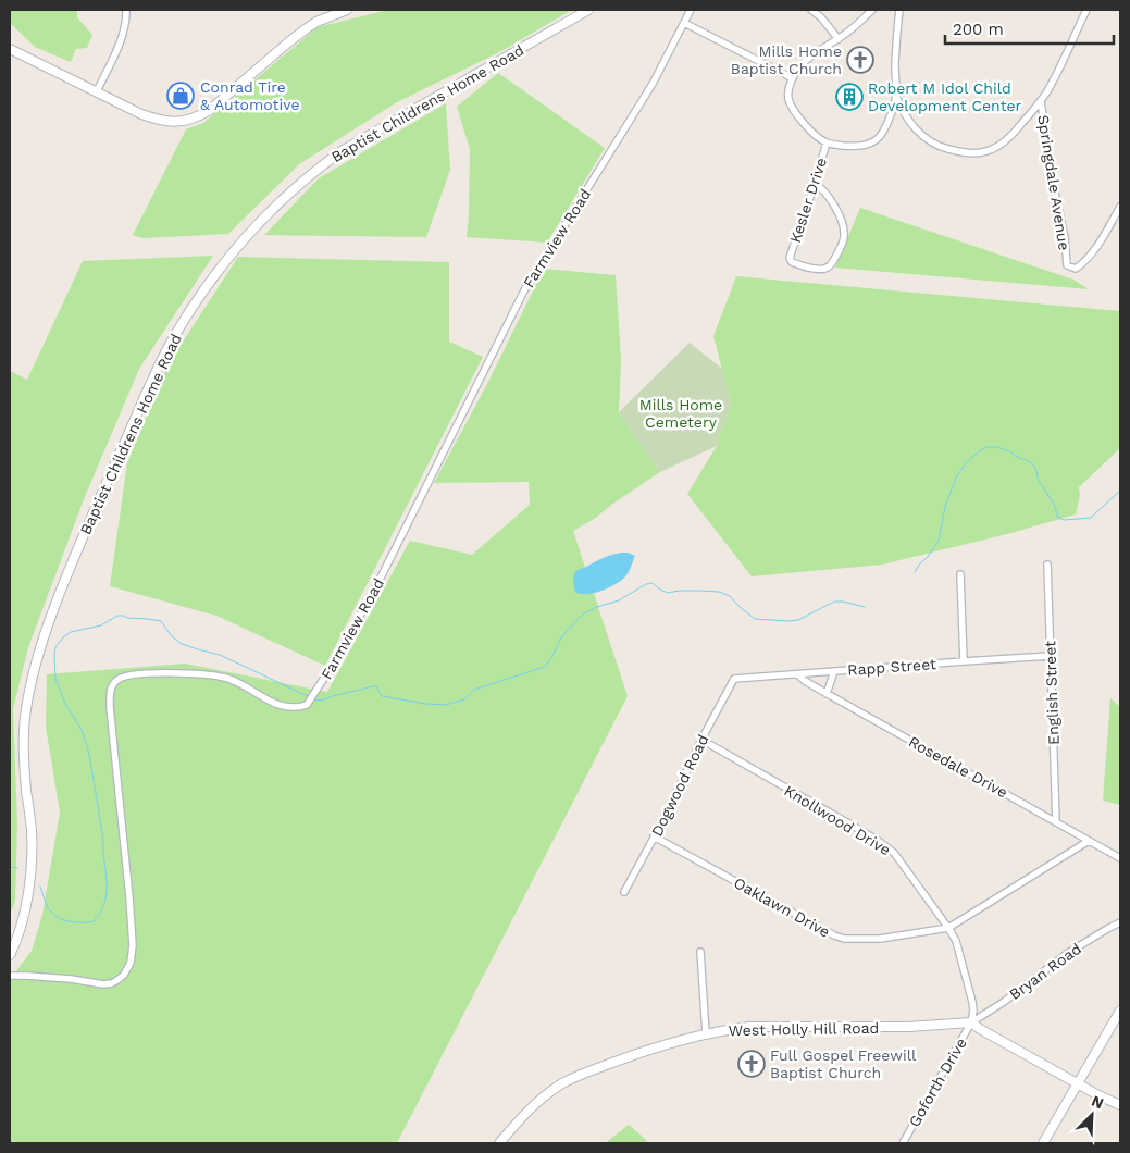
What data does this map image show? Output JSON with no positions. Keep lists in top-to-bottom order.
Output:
{
  "streets": {
    "street": [
      "Baptist Childrens Home Road",
      "Springdale Avenue",
      "Kesler Drive",
      "Farmview Road",
      "Rapp Street",
      "English Street",
      "Rosedale Drive",
      "Dogwood Road",
      "Knollwood Drive",
      "Oaklawn Drive",
      "Bryan Road",
      "West Holly Hill Road",
      "Goforth Drive"
    ]
  },
  "crossings": [
    ["Rapp Street", "English Street"],
    ["Rapp Street", "Rosedale Drive"],
    ["Rapp Street", "Dogwood Road"],
    ["English Street", "Rosedale Drive"],
    ["Rosedale Drive", "Oaklawn Drive"],
    ["Dogwood Road", "Knollwood Drive"],
    ["Dogwood Road", "Oaklawn Drive"],
    ["Knollwood Drive", "Oaklawn Drive"],
    ["Knollwood Drive", "Bryan Road"],
    ["Knollwood Drive", "West Holly Hill Road"],
    ["Knollwood Drive", "Goforth Drive"],
    ["Bryan Road", "West Holly Hill Road"],
    ["Bryan Road", "Goforth Drive"],
    ["West Holly Hill Road", "Goforth Drive"]
  ],
  "parks": ["Mills Home Cemetery"],
  "places": {
    "church": ["Mills Home Baptist Church", "Full Gospel Freewill Baptist Church"],
    "shop": ["Conrad Tire & Automotive"],
    "building": ["Robert M Idol Child Development Center"]
  },
  "scale_bar": "200 m",
  "north": "top right"
}
